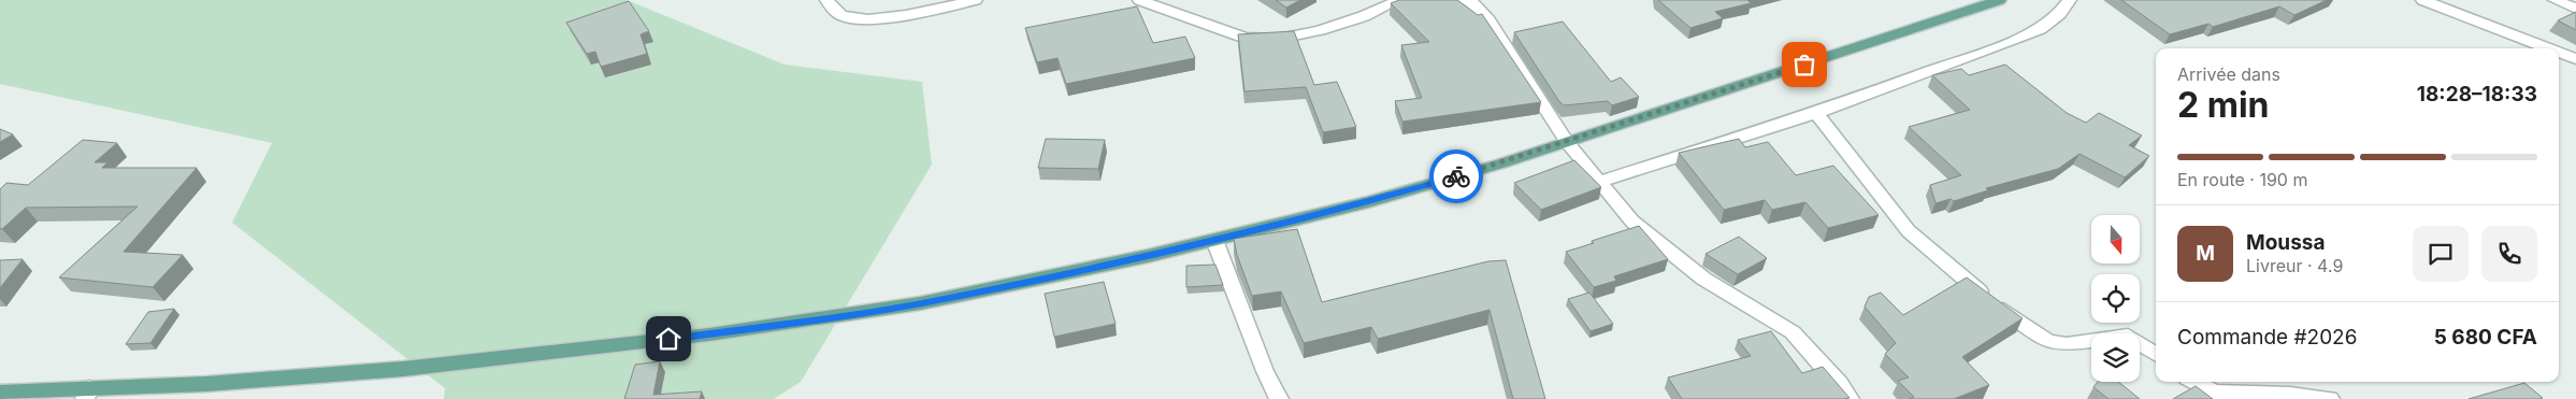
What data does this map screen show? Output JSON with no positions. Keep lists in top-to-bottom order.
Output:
{
  "north": "bottom",
  "page": {
    "heading": ["2 min", "Arrivée dans", "18:28–18:33"],
    "panel": [
      "Moussa",
      "Livreur · 4.9",
      "Commande #2026",
      "5 680 CFA"
    ],
    "bar": "En route · 190 m",
    "round": "M"
  }
}
